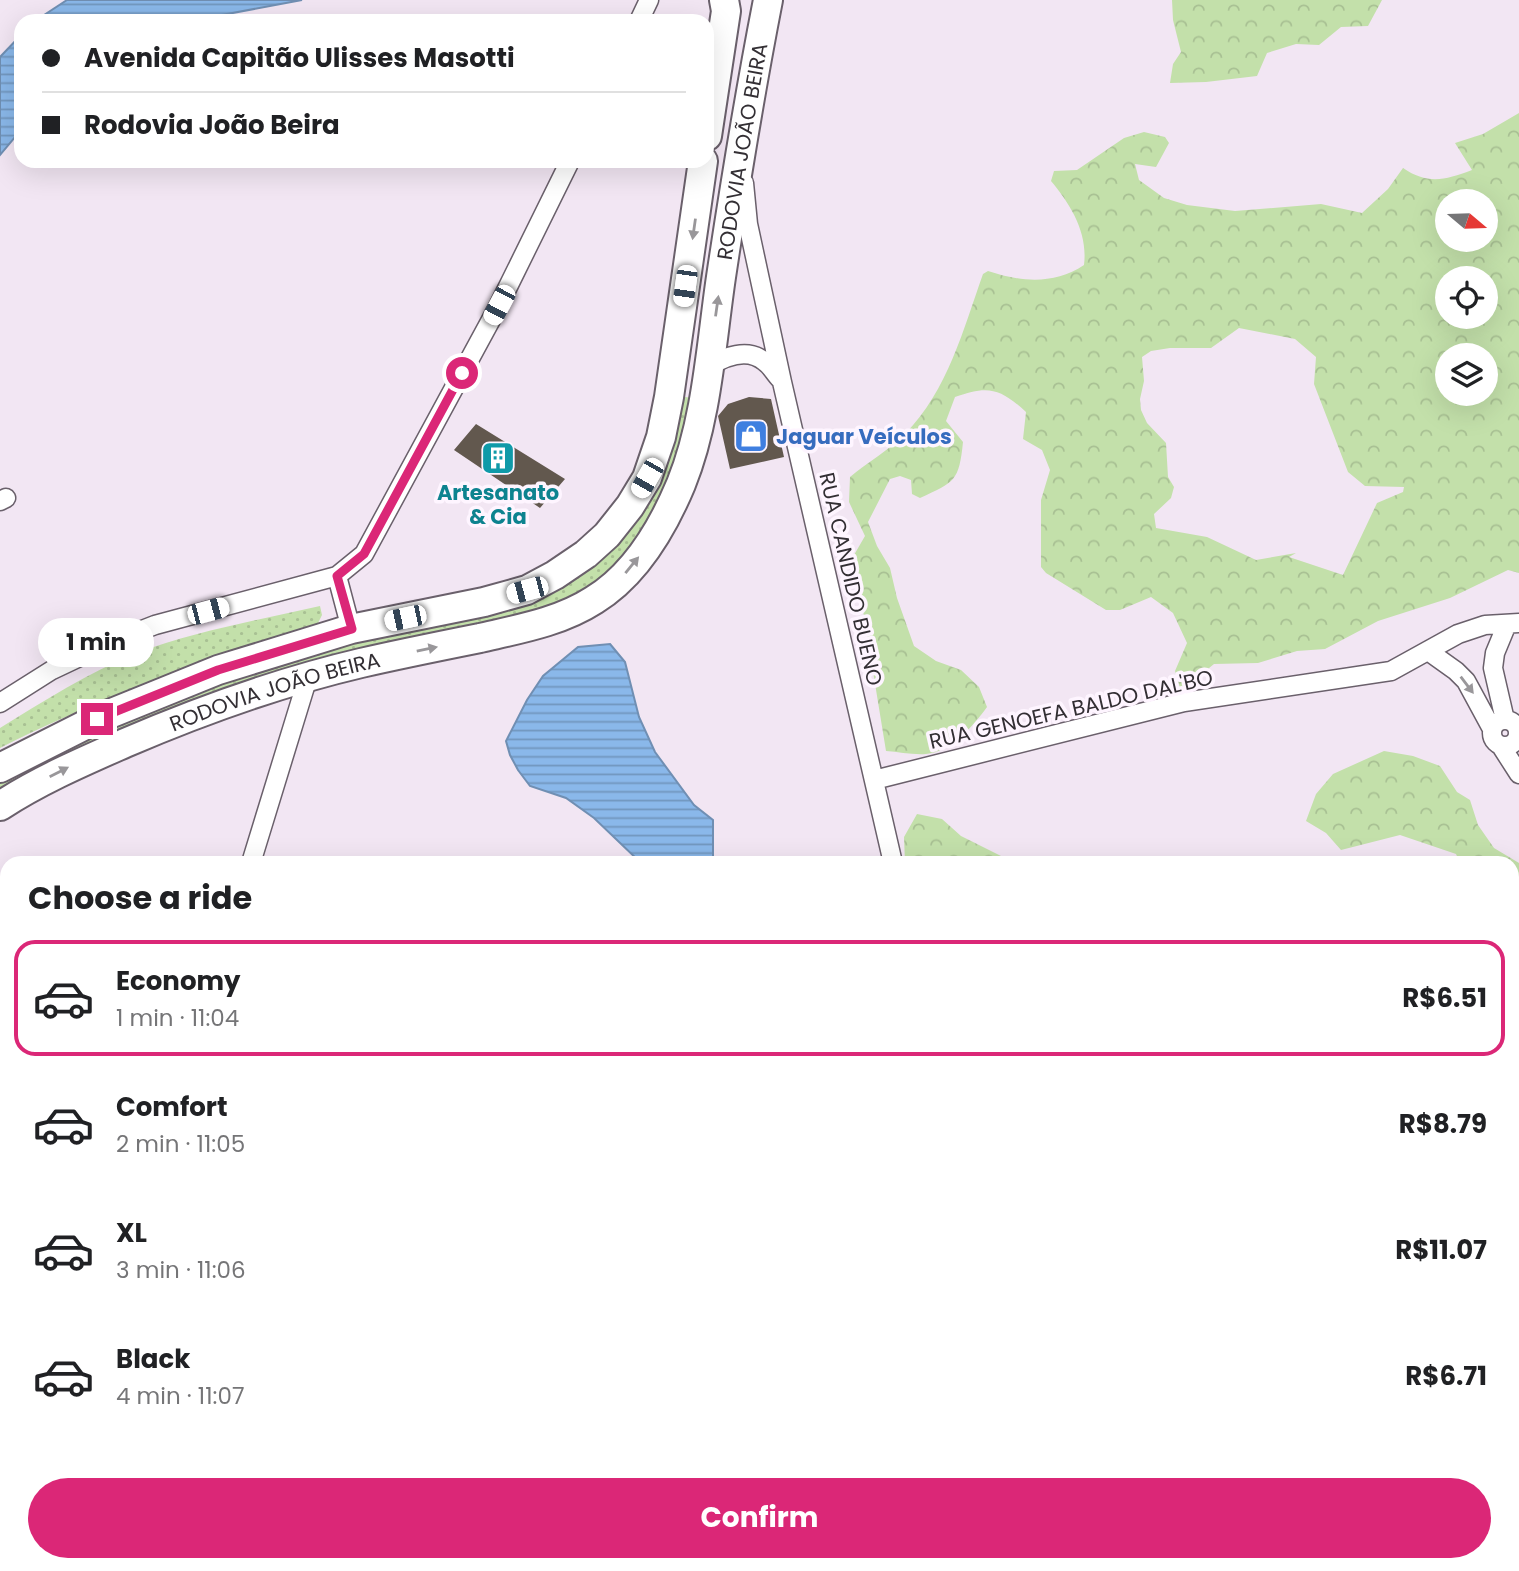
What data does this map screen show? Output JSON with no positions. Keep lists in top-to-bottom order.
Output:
{
  "streets": {
    "main road": ["RODOVIA JOÃO BEIRA"],
    "street": ["RUA CANDIDO BUENO", "RUA GENOEFA BALDO DAL'BO"]
  },
  "crossings": [
    ["RODOVIA JOÃO BEIRA", "RUA CANDIDO BUENO"],
    ["RUA CANDIDO BUENO", "RUA GENOEFA BALDO DAL'BO"]
  ],
  "places": {
    "shop": ["Jaguar Veículos"],
    "building": ["Artesanato & Cia"]
  },
  "north": "right",
  "page": {
    "banner": ["Avenida Capitão Ulisses Masotti", "Rodovia João Beira"],
    "bubble": "1 min",
    "heading": "Choose a ride",
    "list": [
      {
        "name": "Economy",
        "note": "1 min · 11:04",
        "value": "R$6.51"
      },
      {
        "name": "Comfort",
        "note": "2 min · 11:05",
        "value": "R$8.79"
      },
      {
        "name": "XL",
        "note": "3 min · 11:06",
        "value": "R$11.07"
      },
      {
        "name": "Black",
        "note": "4 min · 11:07",
        "value": "R$6.71"
      }
    ],
    "buttons": "Confirm"
  }
}
